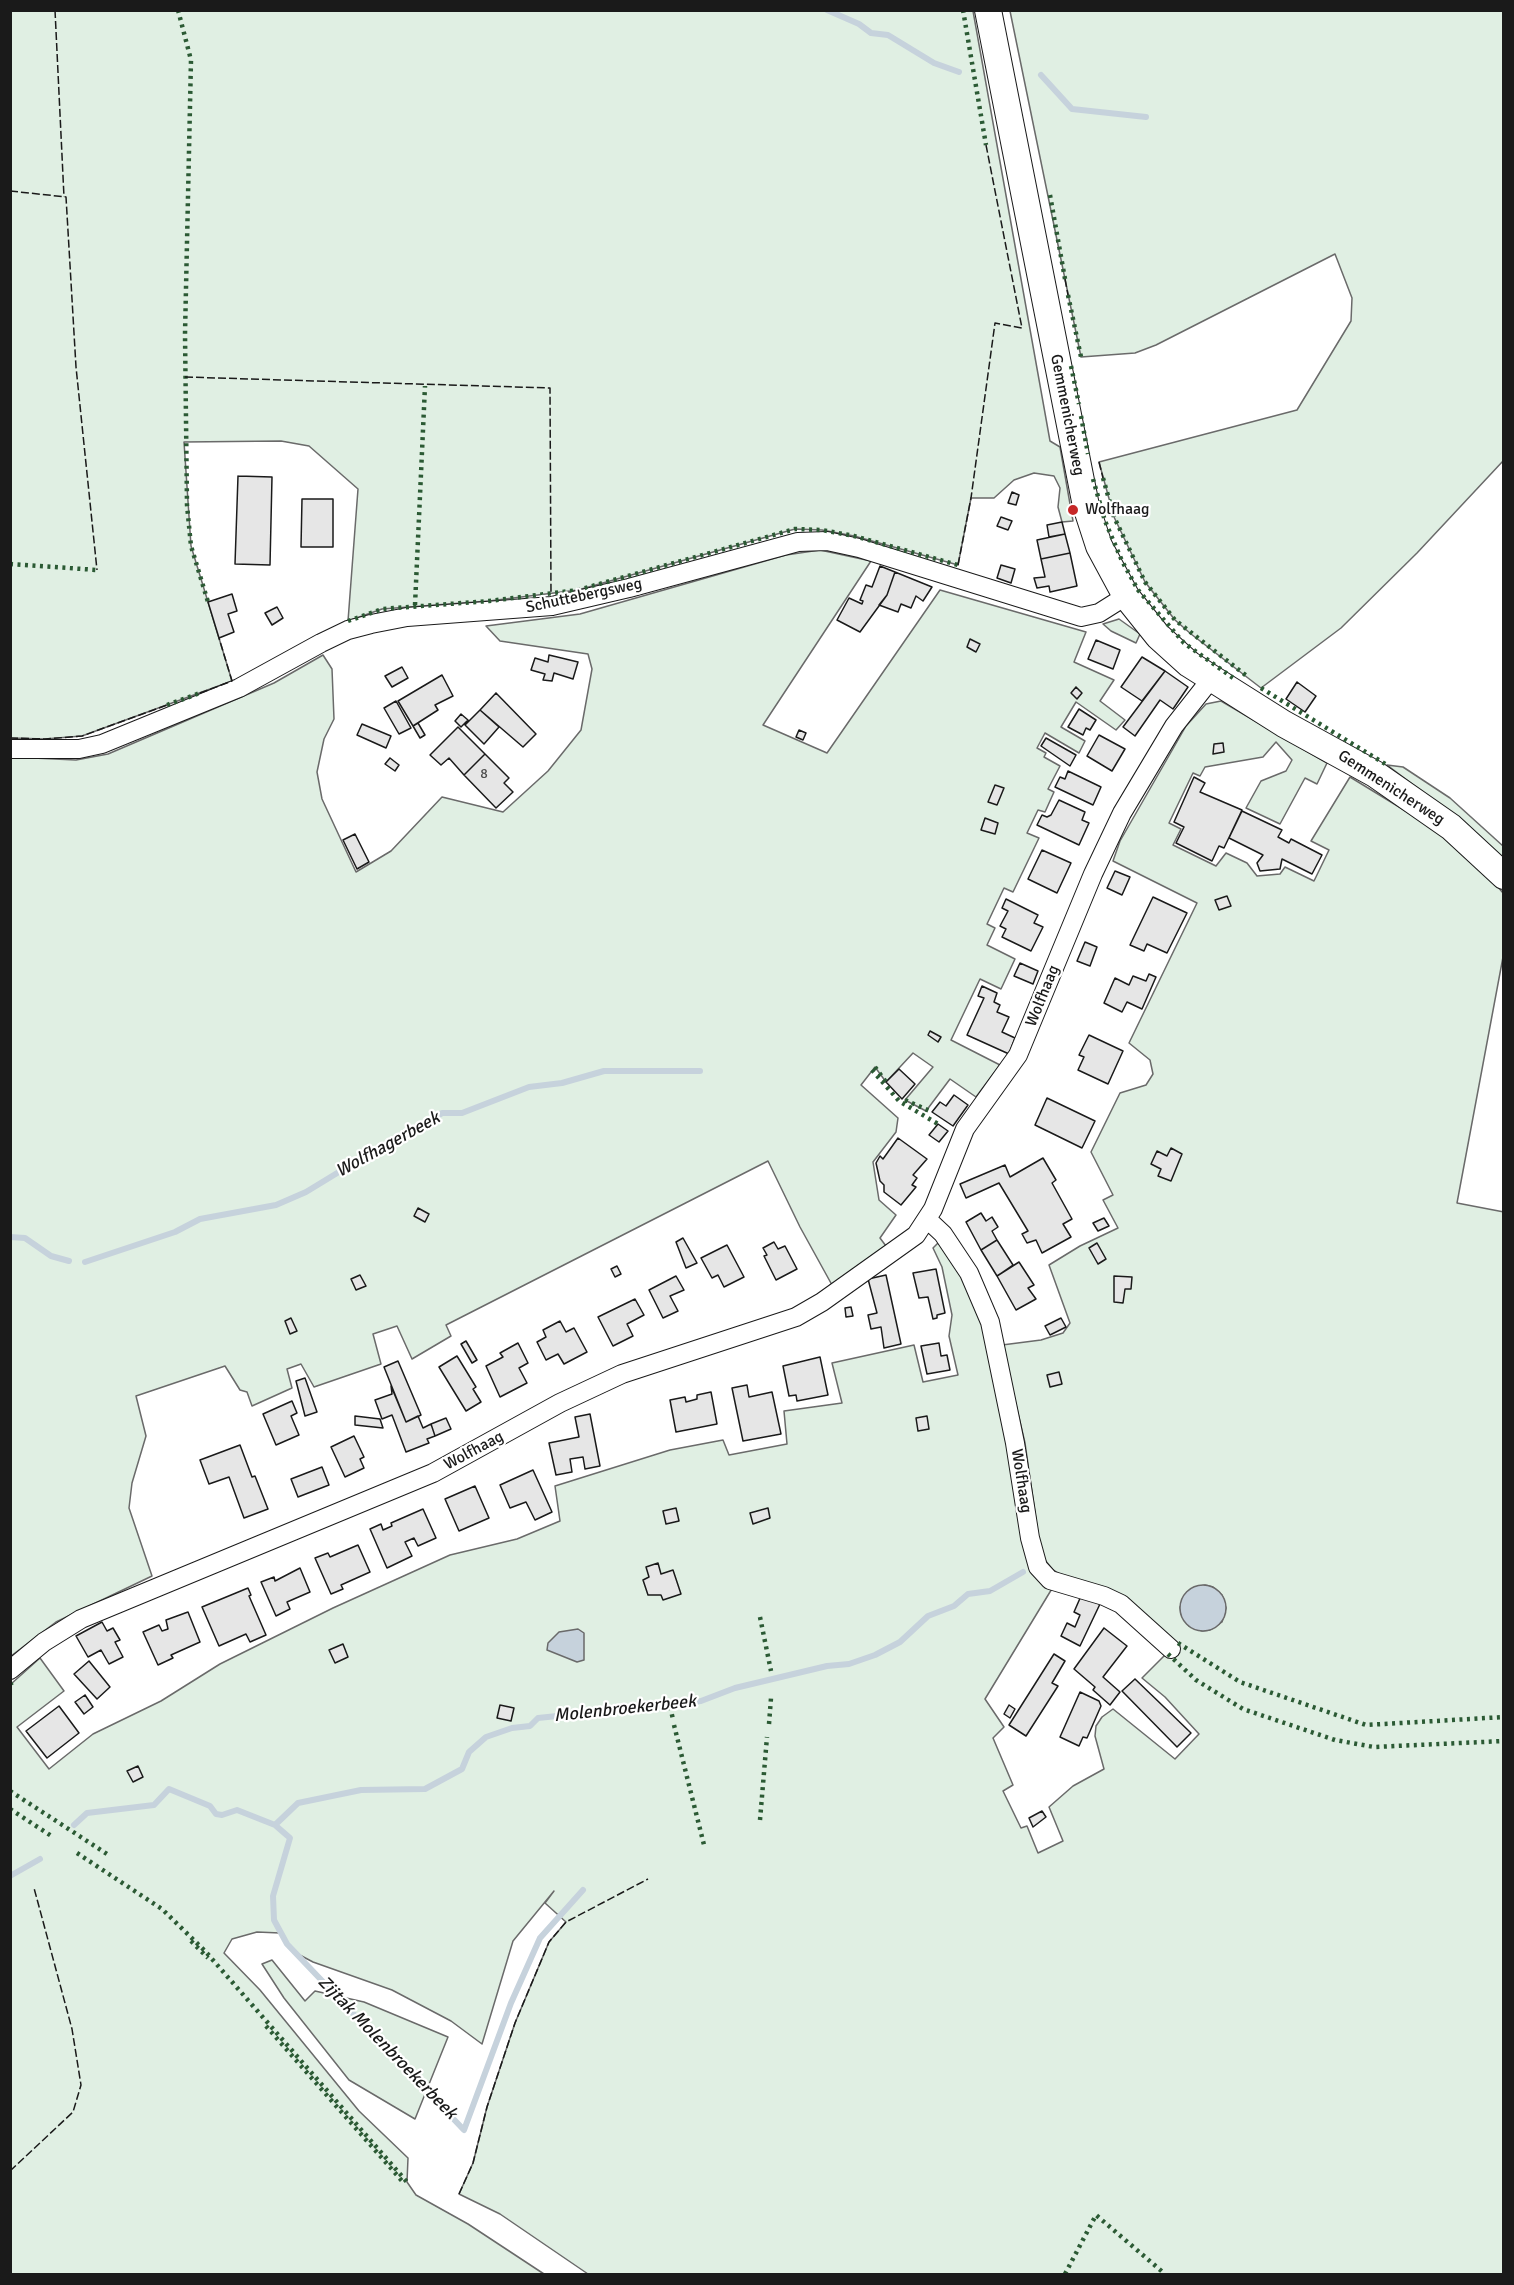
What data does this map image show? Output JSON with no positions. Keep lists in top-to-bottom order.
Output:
{
  "streets": {
    "main road": ["Gemmenicherweg"],
    "street": ["Schuttebergsweg", "Wolfhaag"]
  },
  "crossings": [
    ["Gemmenicherweg", "Schuttebergsweg"],
    ["Gemmenicherweg", "Wolfhaag"]
  ],
  "water": ["Wolfhagerbeek", "Molenbroekerbeek", "Zijtak Molenbroekerbeek"],
  "places": ["Wolfhaag"],
  "house_numbers": ["8"]
}
